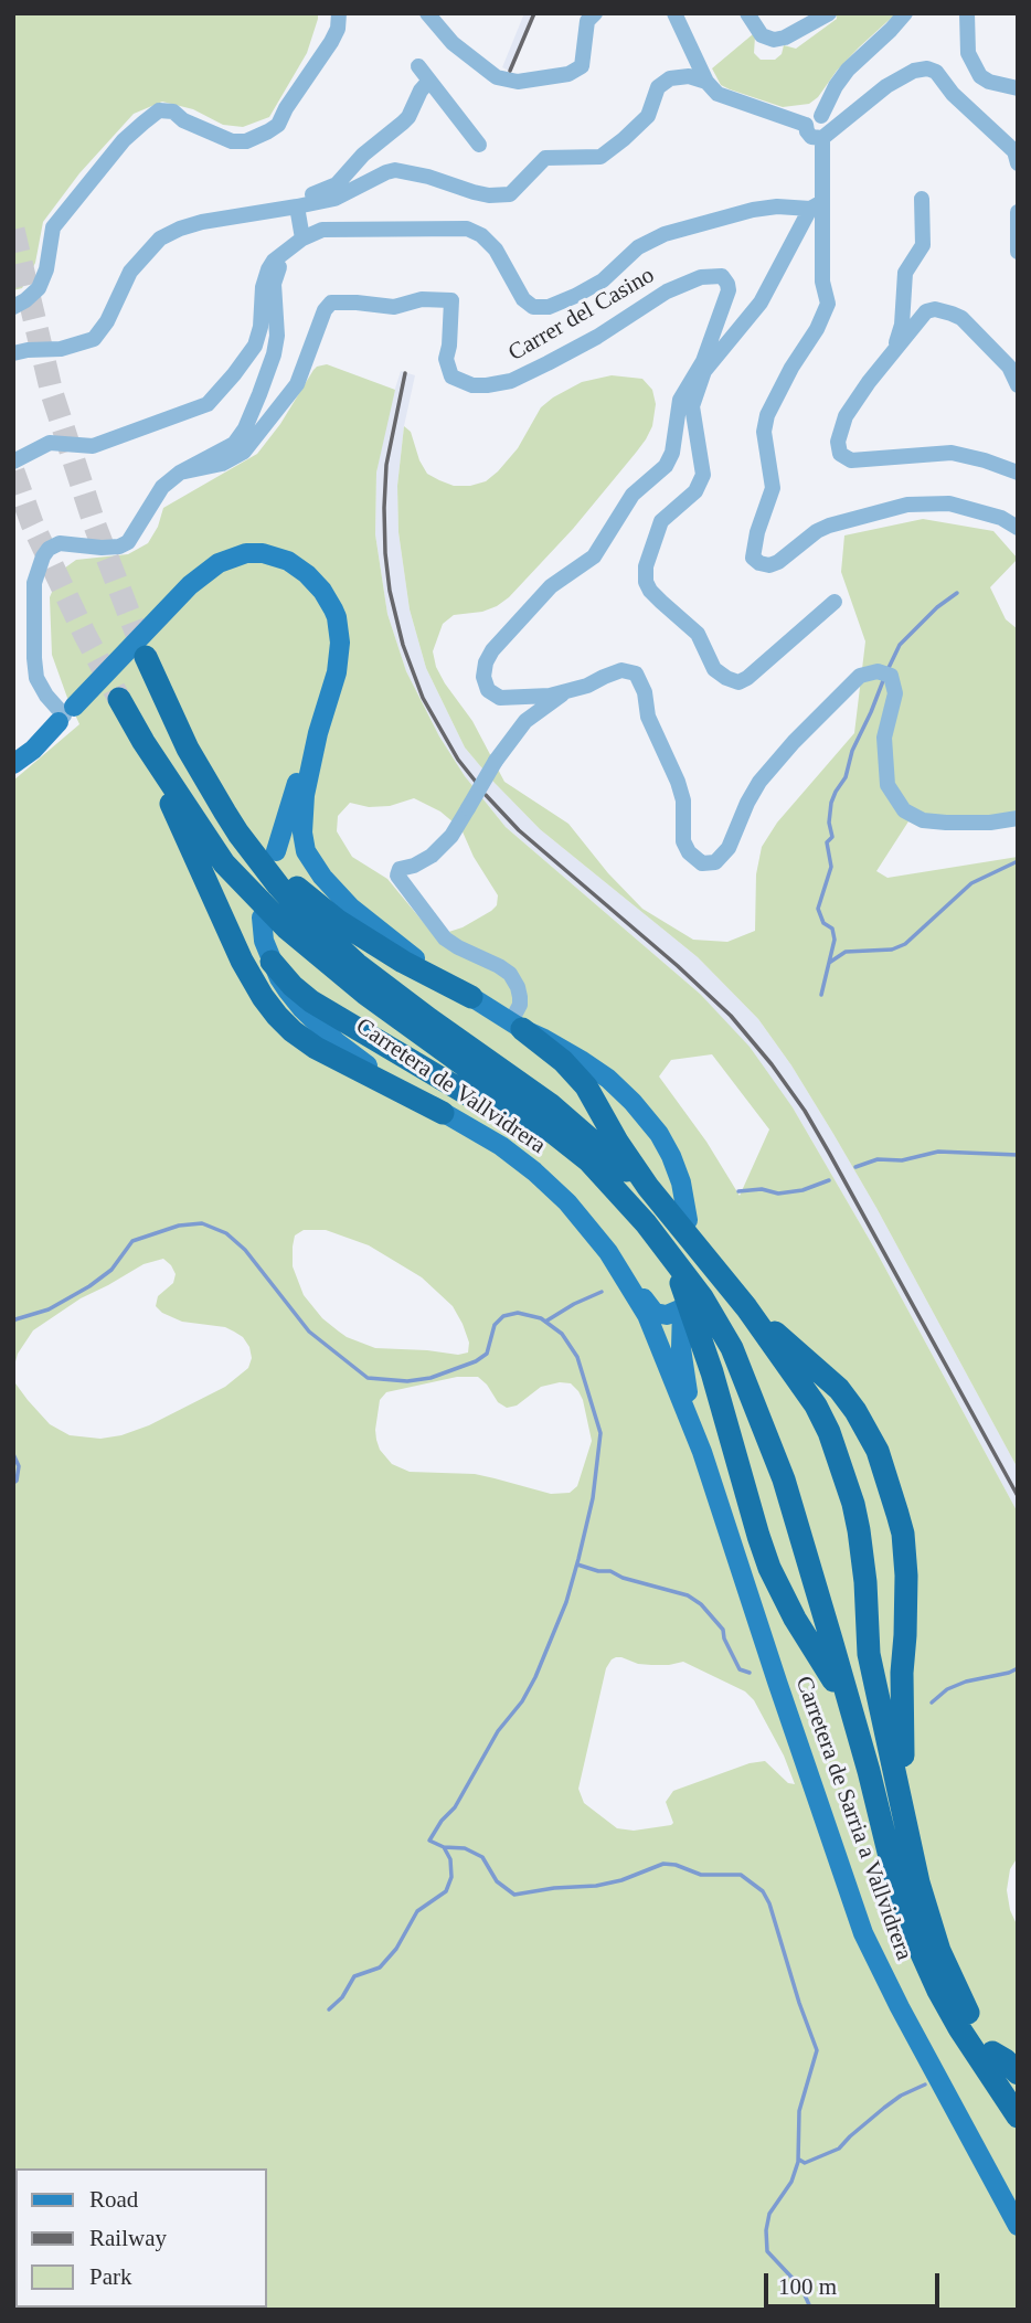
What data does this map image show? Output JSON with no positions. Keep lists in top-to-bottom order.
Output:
{
  "streets": {
    "main road": ["Carretera de Vallvidrera", "Carretera de Sarria a Vallvidrera"],
    "street": ["Carrer del Casino"]
  },
  "crossings": [
    ["Carretera de Vallvidrera", "Carretera de Sarria a Vallvidrera"]
  ],
  "legend": ["Road", "Railway", "Park"],
  "scale_bar": "100 m"
}
